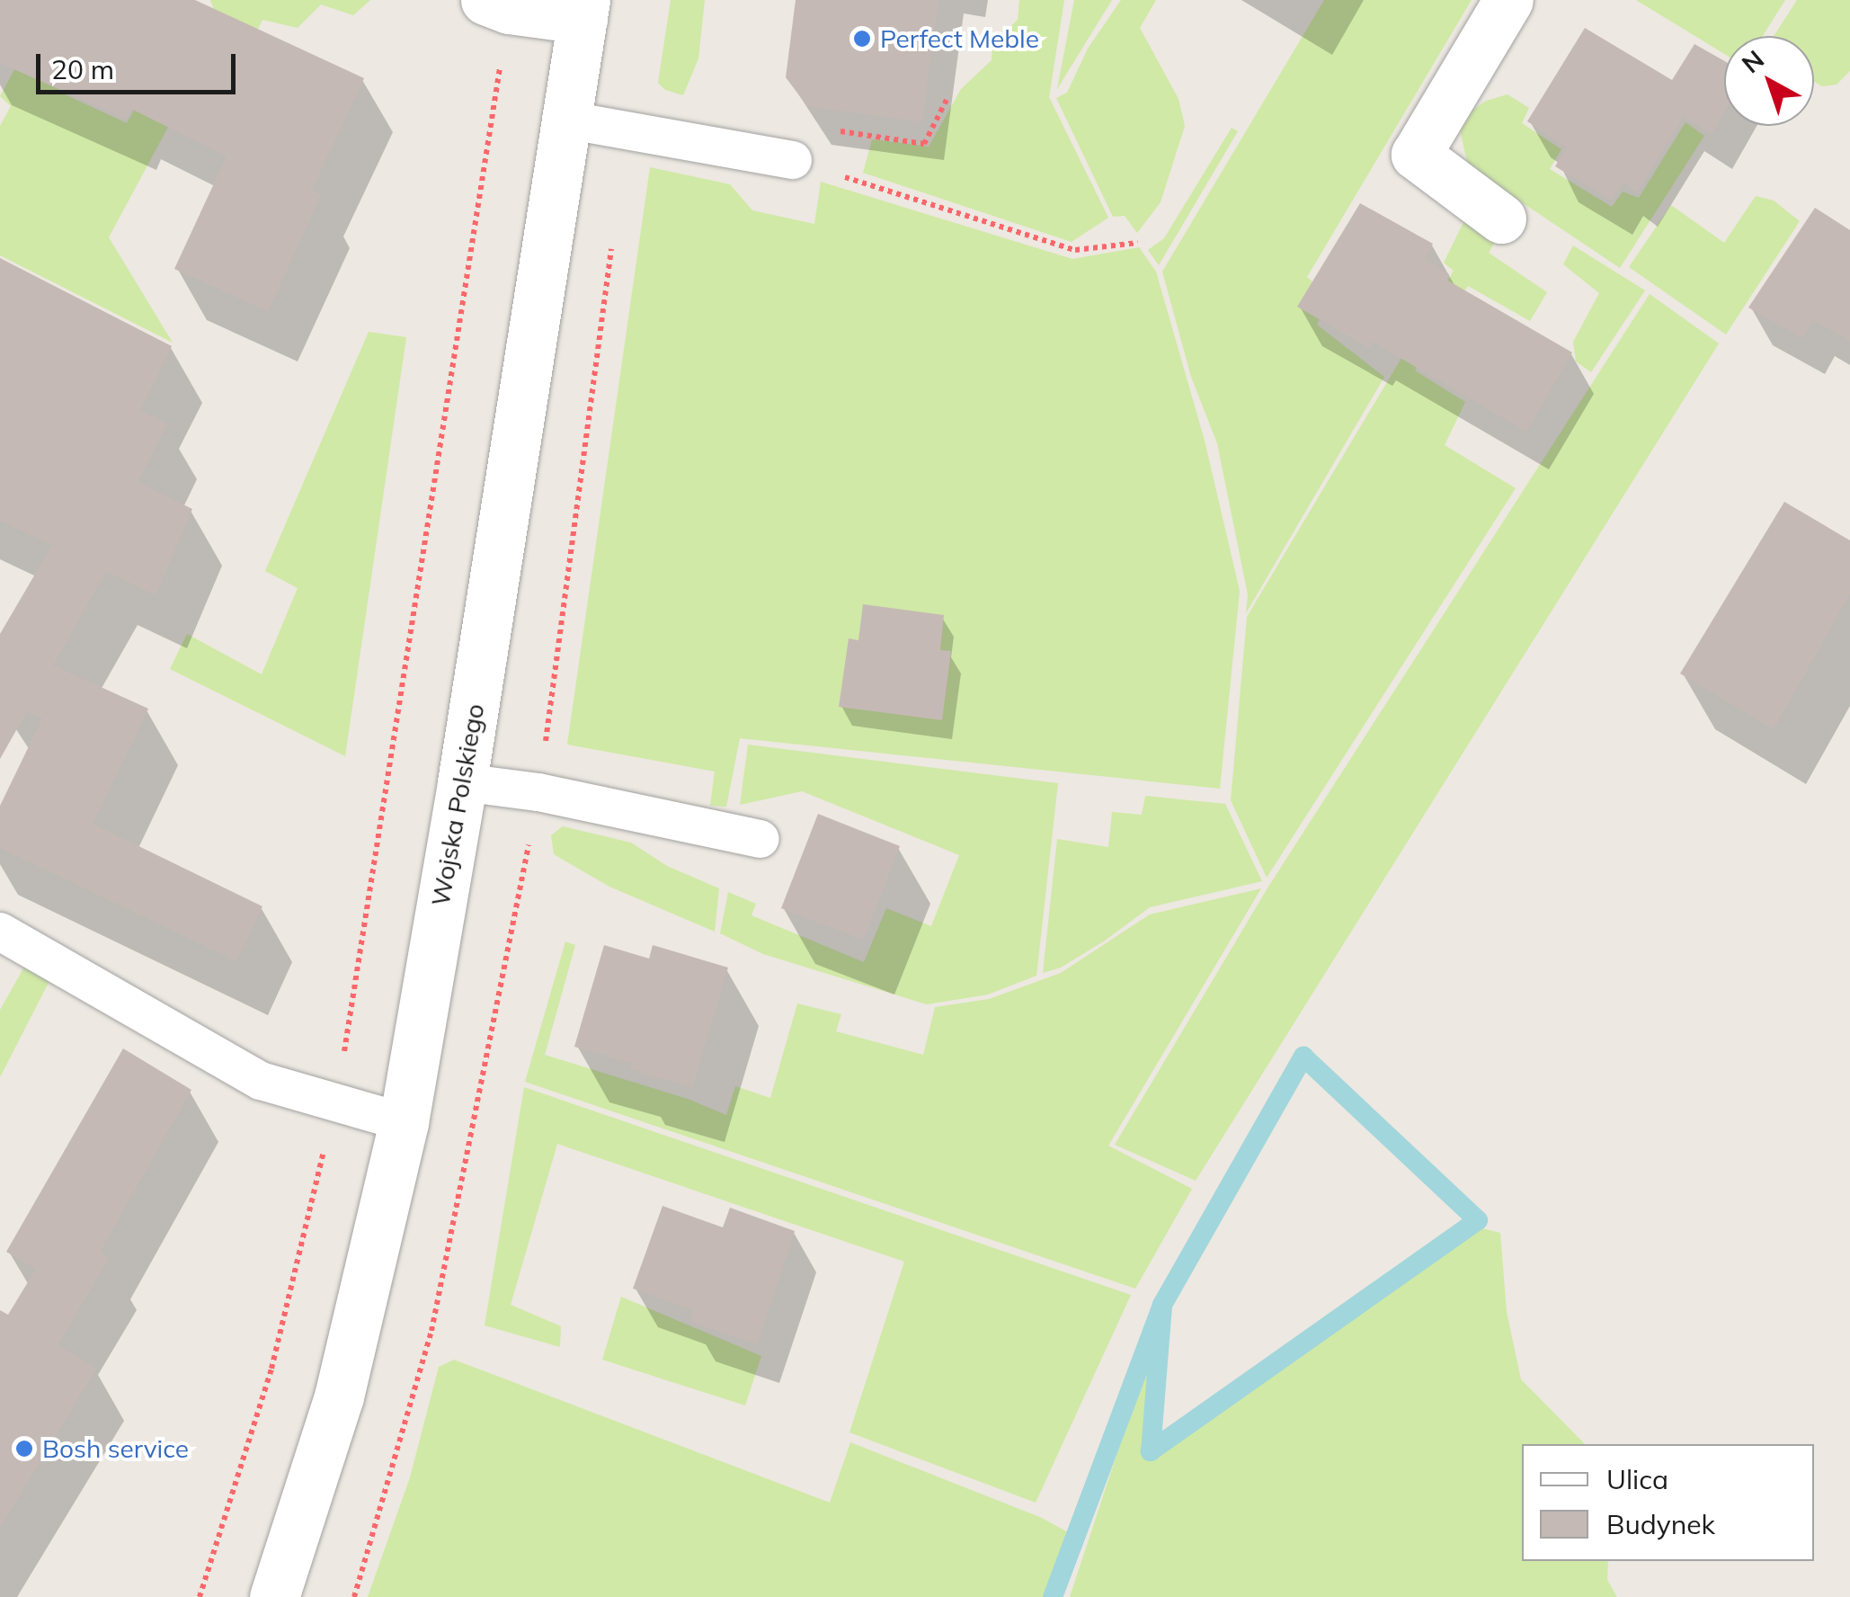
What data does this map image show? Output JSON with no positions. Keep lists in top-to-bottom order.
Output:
{
  "streets": {
    "street": ["Wojska Polskiego"]
  },
  "places": ["Perfect Meble", "Bosh service"],
  "legend": ["Ulica", "Budynek"],
  "scale_bar": "20 m",
  "north": "top left"
}
